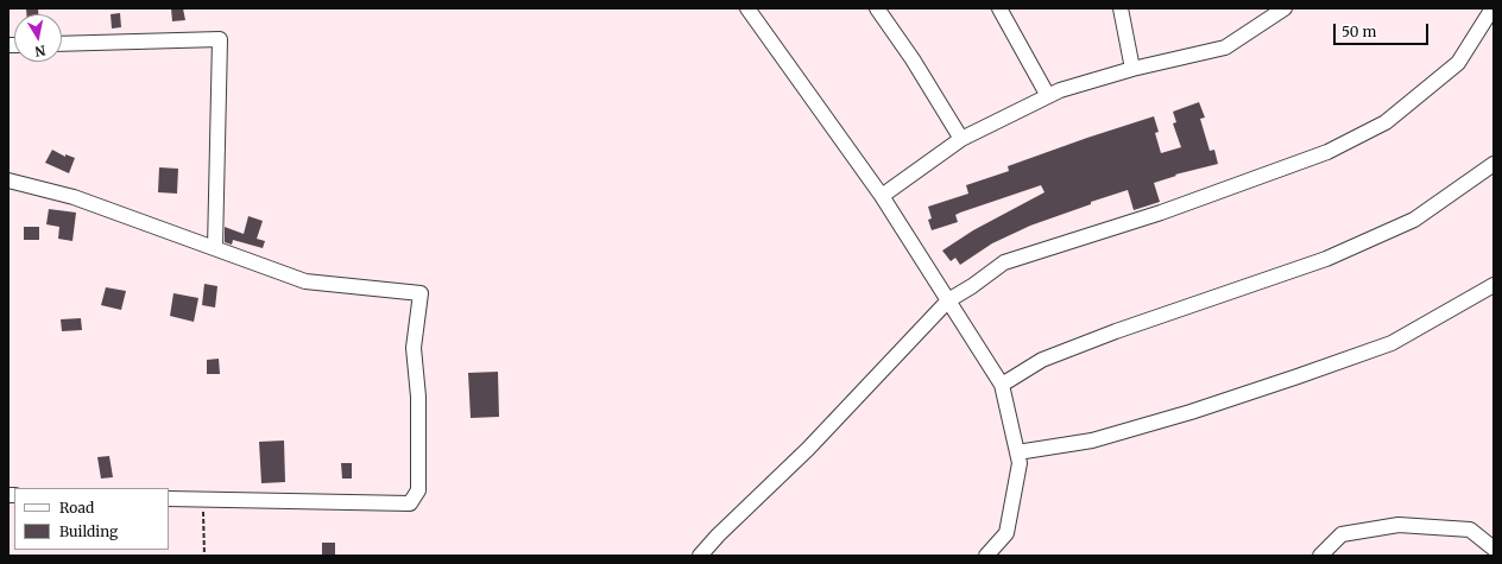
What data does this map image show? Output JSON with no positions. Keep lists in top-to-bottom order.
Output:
{
  "legend": ["Road", "Building"],
  "scale_bar": "50 m",
  "north": "bottom"
}
